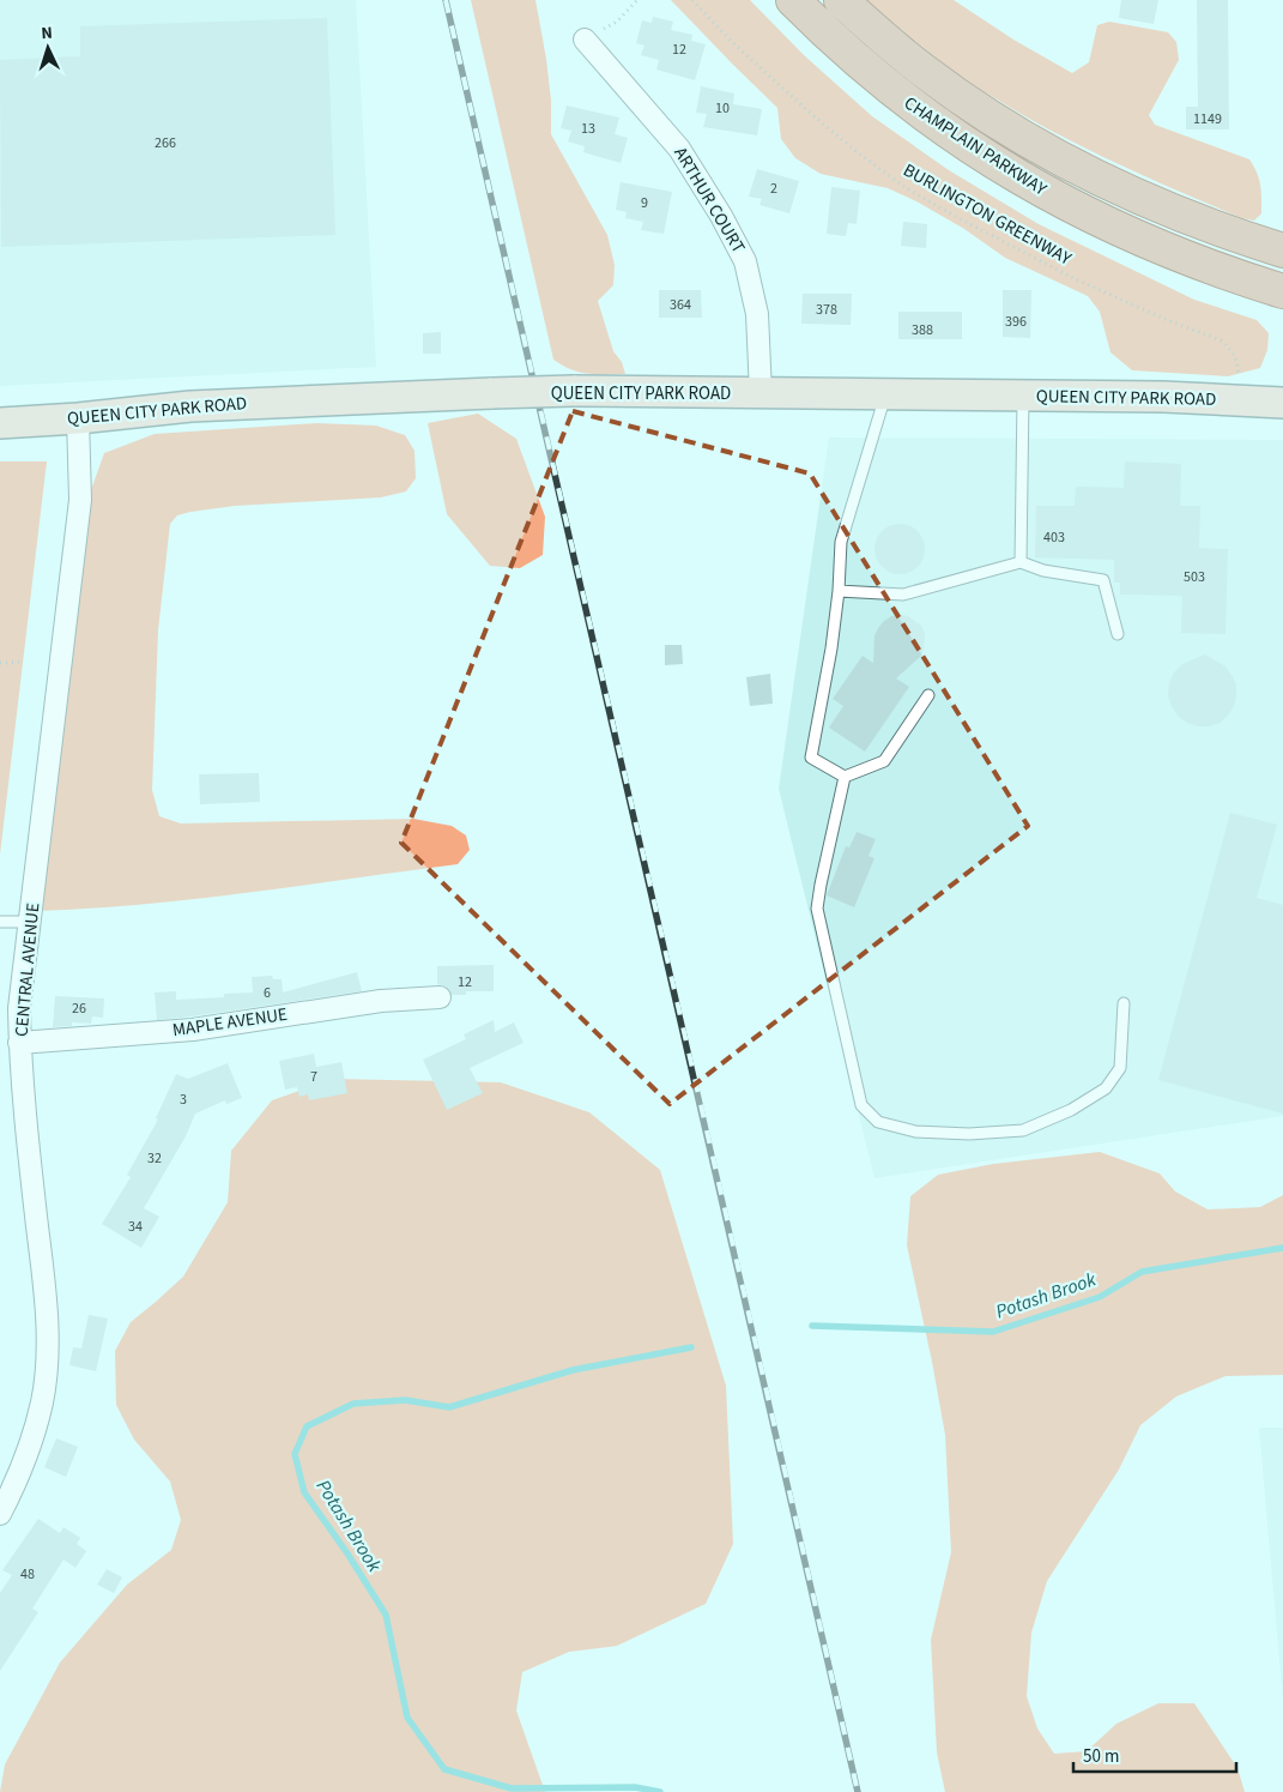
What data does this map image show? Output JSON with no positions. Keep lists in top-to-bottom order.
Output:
{
  "streets": {
    "main road": ["CHAMPLAIN PARKWAY"],
    "street": [
      "ARTHUR COURT",
      "QUEEN CITY PARK ROAD",
      "CENTRAL AVENUE",
      "MAPLE AVENUE"
    ],
    "path": ["BURLINGTON GREENWAY"]
  },
  "crossings": [
    ["ARTHUR COURT", "QUEEN CITY PARK ROAD"],
    ["BURLINGTON GREENWAY", "QUEEN CITY PARK ROAD"],
    ["QUEEN CITY PARK ROAD", "CENTRAL AVENUE"],
    ["CENTRAL AVENUE", "MAPLE AVENUE"]
  ],
  "water": ["Potash Brook"],
  "house_numbers": [
    "12",
    "10",
    "1149",
    "13",
    "266",
    "2",
    "9",
    "364",
    "378",
    "396",
    "388",
    "403",
    "503",
    "12",
    "6",
    "26",
    "7",
    "3",
    "32",
    "34",
    "48"
  ],
  "scale_bar": "50 m",
  "north": "top"
}
